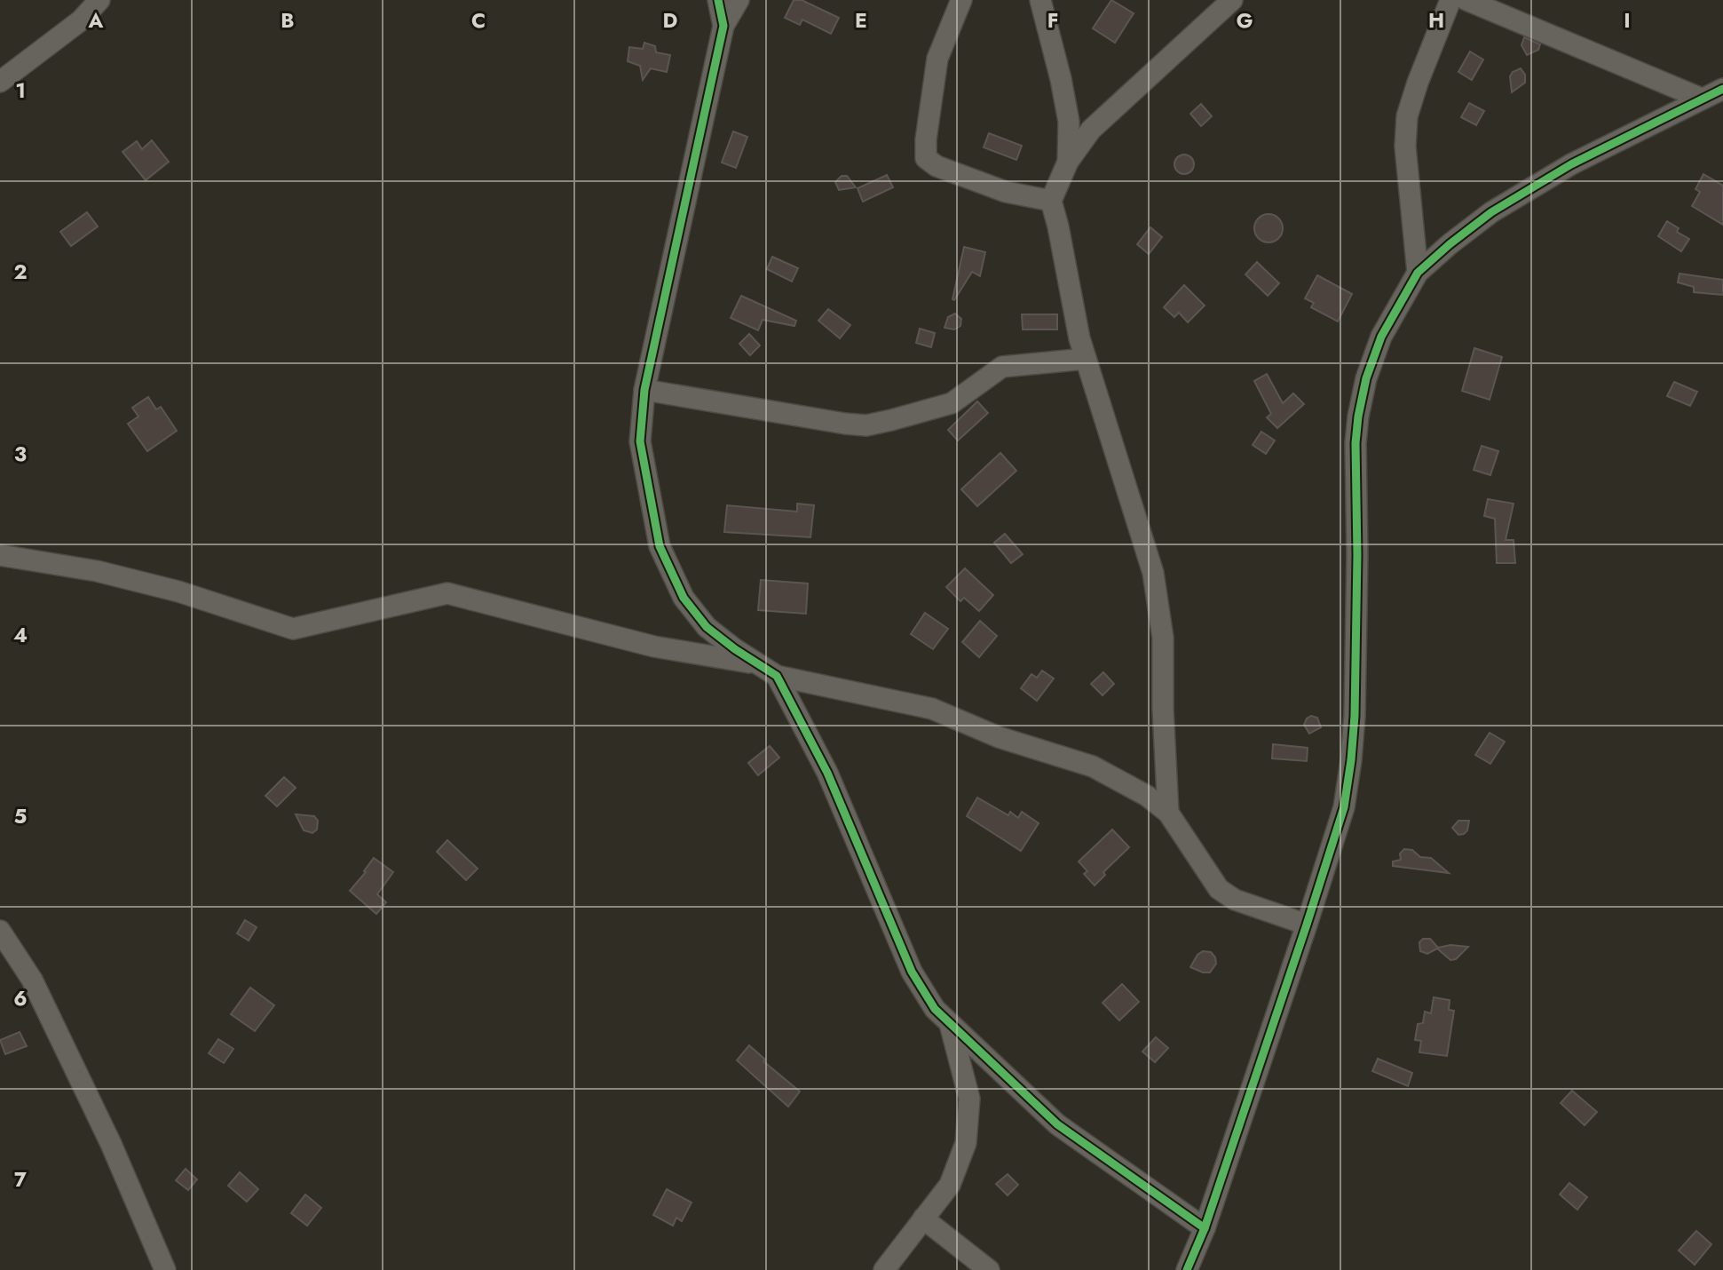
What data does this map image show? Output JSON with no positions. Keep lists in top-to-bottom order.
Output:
{
  "grid": {
    "columns": [
      "A",
      "B",
      "C",
      "D",
      "E",
      "F",
      "G",
      "H",
      "I"
    ],
    "rows": [
      "1",
      "2",
      "3",
      "4",
      "5",
      "6",
      "7"
    ]
  }
}
